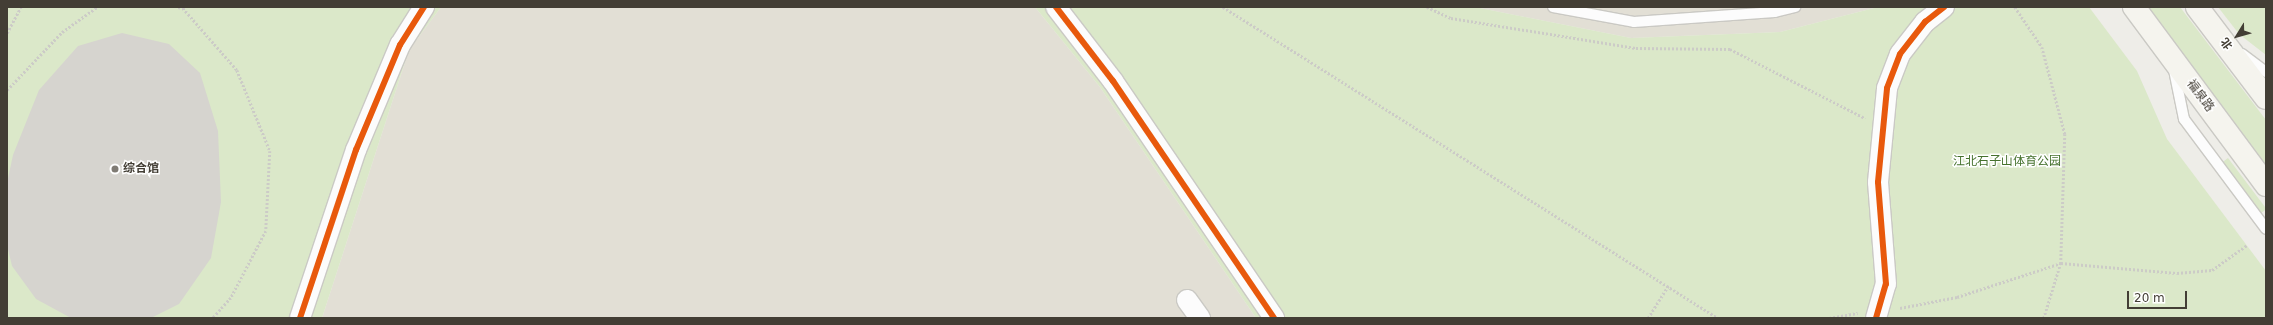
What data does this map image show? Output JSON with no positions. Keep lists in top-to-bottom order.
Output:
{
  "streets": {
    "main road": ["福泉路"]
  },
  "parks": ["江北石子山体育公园"],
  "places": ["综合馆"],
  "scale_bar": "20 m",
  "north": "bottom left"
}
